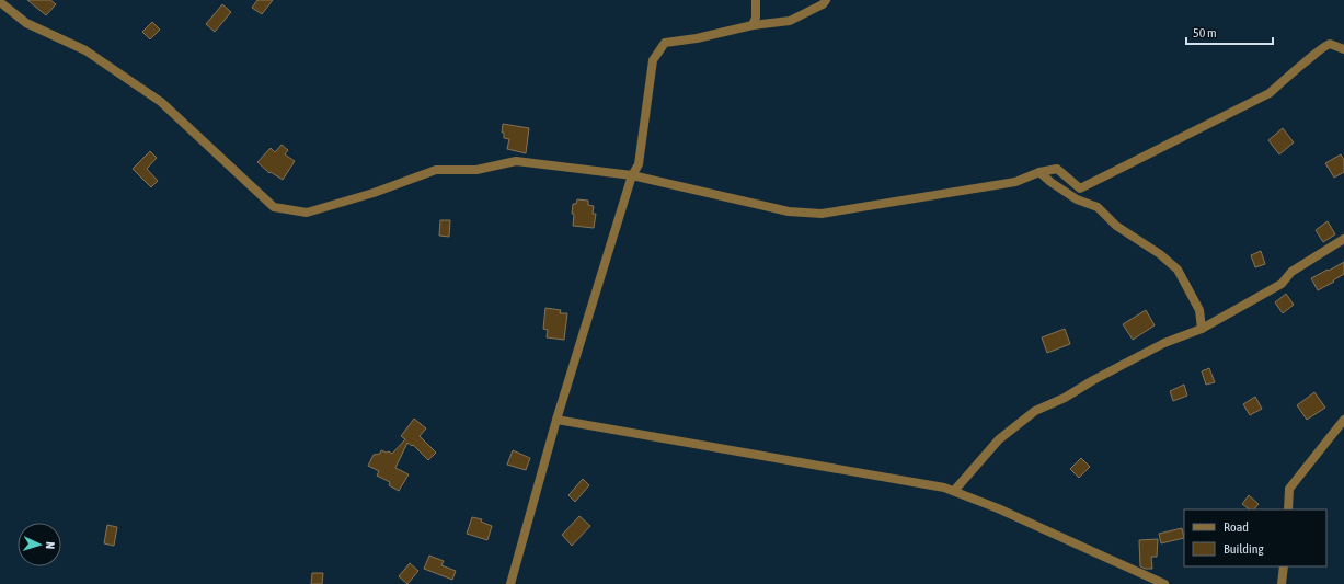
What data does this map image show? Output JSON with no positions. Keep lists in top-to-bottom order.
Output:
{
  "legend": ["Road", "Building"],
  "scale_bar": "50 m",
  "north": "right"
}
